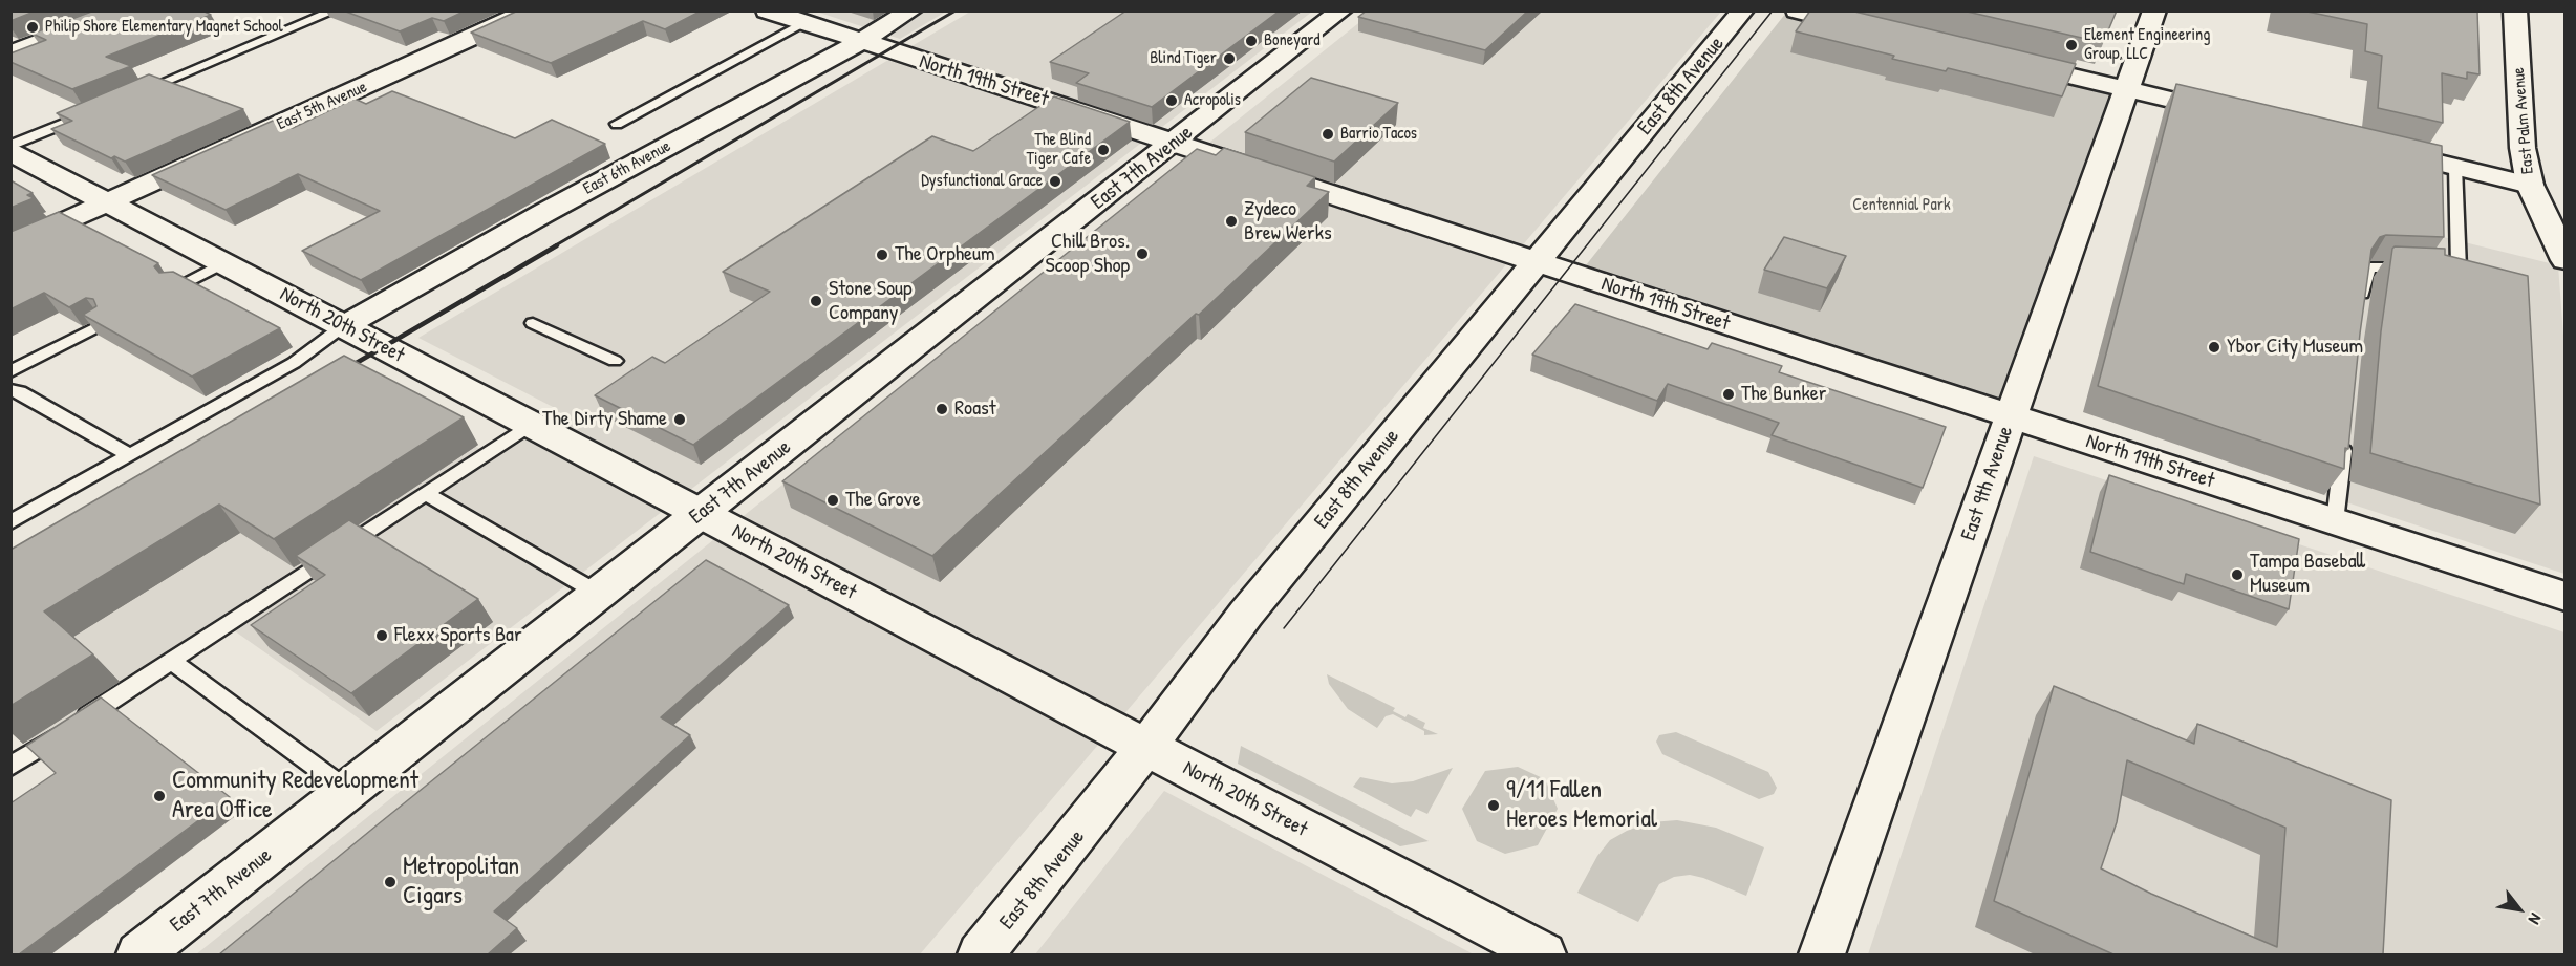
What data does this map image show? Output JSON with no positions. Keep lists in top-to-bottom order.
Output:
{
  "streets": {
    "street": [
      "North 19th Street",
      "East 8th Avenue",
      "East 5th Avenue",
      "East Palm Avenue",
      "East 6th Avenue",
      "East 7th Avenue",
      "North 20th Street",
      "East 9th Avenue"
    ]
  },
  "crossings": [
    ["North 19th Street", "East 8th Avenue"],
    ["North 19th Street", "East 6th Avenue"],
    ["North 19th Street", "East 7th Avenue"],
    ["North 19th Street", "East 9th Avenue"],
    ["East 8th Avenue", "North 20th Street"],
    ["East 5th Avenue", "North 20th Street"],
    ["East 6th Avenue", "North 20th Street"],
    ["East 7th Avenue", "North 20th Street"]
  ],
  "parks": ["Centennial Park"],
  "places": [
    "Philip Shore Elementary Magnet School",
    "Boneyard",
    "Element Engineering Group, LLC",
    "Blind Tiger",
    "Acropolis",
    "Barrio Tacos",
    "The Blind Tiger Cafe",
    "Dysfunctional Grace",
    "Zydeco Brew Werks",
    "Chill Bros. Scoop Shop",
    "The Orpheum",
    "Stone Soup Company",
    "Ybor City Museum",
    "The Bunker",
    "Roast",
    "The Dirty Shame",
    "The Grove",
    "Tampa Baseball Museum",
    "Flexx Sports Bar",
    "Community Redevelopment Area Office",
    "9/11 Fallen Heroes Memorial",
    "Metropolitan Cigars"
  ],
  "north": "bottom right"
}
